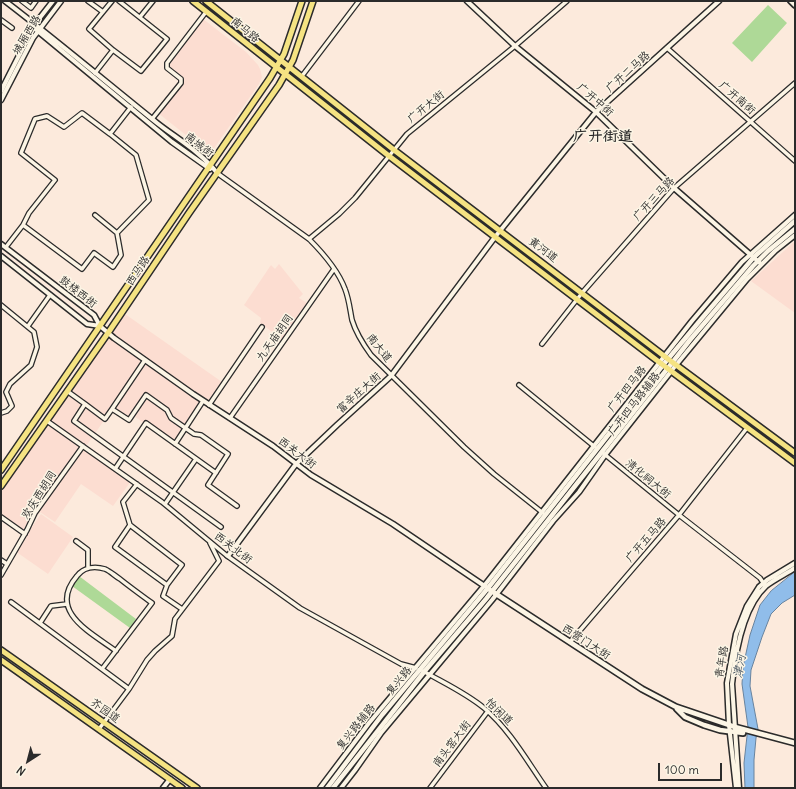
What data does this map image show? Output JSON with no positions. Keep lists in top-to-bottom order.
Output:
{
  "streets": {
    "main road": [
      "南马路",
      "黄河道",
      "西马路",
      "广开四马路",
      "西营门大街",
      "复兴路",
      "芥园道"
    ],
    "street": [
      "城厢西路",
      "广开二马路",
      "广开南街",
      "广开中街",
      "广开大街",
      "南城街",
      "广开三马路",
      "鼓楼西街",
      "九天庙胡同",
      "南大道",
      "富辛庄大街",
      "广开四马路辅路",
      "西关大街",
      "清化祠大街",
      "欢庆西胡同",
      "广开五马路",
      "西关北街",
      "青年路",
      "怡闲道",
      "复兴路辅路",
      "南头窑大街"
    ]
  },
  "crossings": [
    ["南马路", "黄河道"],
    ["南马路", "西马路"],
    ["城厢西路", "南城街"],
    ["广开二马路", "广开南街"],
    ["广开二马路", "广开中街"],
    ["广开二马路", "黄河道"],
    ["广开二马路", "富辛庄大街"],
    ["广开南街", "广开三马路"],
    ["广开中街", "广开大街"],
    ["广开中街", "广开三马路"],
    ["广开中街", "广开四马路"],
    ["广开大街", "黄河道"],
    ["广开大街", "南大道"],
    ["南城街", "西马路"],
    ["南城街", "南大道"],
    ["广开三马路", "黄河道"],
    ["黄河道", "西马路"],
    ["黄河道", "广开四马路"],
    ["黄河道", "富辛庄大街"],
    ["黄河道", "广开四马路辅路"],
    ["黄河道", "广开五马路"],
    ["西马路", "鼓楼西街"],
    ["西马路", "南大道"],
    ["西马路", "西关大街"],
    ["西马路", "西关北街"],
    ["鼓楼西街", "西关大街"],
    ["九天庙胡同", "南大道"],
    ["九天庙胡同", "西关大街"],
    ["南大道", "广开四马路"],
    ["南大道", "富辛庄大街"],
    ["南大道", "广开四马路辅路"],
    ["广开四马路", "广开四马路辅路"],
    ["广开四马路", "西关大街"],
    ["广开四马路", "清化祠大街"],
    ["广开四马路", "西营门大街"],
    ["广开四马路", "复兴路"],
    ["广开四马路", "复兴路辅路"],
    ["富辛庄大街", "西关大街"],
    ["富辛庄大街", "西关北街"],
    ["广开四马路辅路", "西关大街"],
    ["广开四马路辅路", "清化祠大街"],
    ["广开四马路辅路", "西营门大街"],
    ["广开四马路辅路", "复兴路"],
    ["广开四马路辅路", "复兴路辅路"],
    ["西关大街", "西营门大街"],
    ["西关大街", "复兴路"],
    ["西关大街", "复兴路辅路"],
    ["清化祠大街", "广开五马路"],
    ["清化祠大街", "青年路"],
    ["欢庆西胡同", "西关北街"],
    ["广开五马路", "西营门大街"],
    ["西关北街", "复兴路"],
    ["西关北街", "怡闲道"],
    ["西关北街", "复兴路辅路"],
    ["西营门大街", "青年路"],
    ["西营门大街", "复兴路"],
    ["西营门大街", "复兴路辅路"],
    ["复兴路", "怡闲道"],
    ["复兴路", "复兴路辅路"],
    ["怡闲道", "复兴路辅路"],
    ["怡闲道", "南头窑大街"]
  ],
  "districts": ["广开街道"],
  "water": ["津河"],
  "scale_bar": "100 m",
  "north": "bottom left"
}
